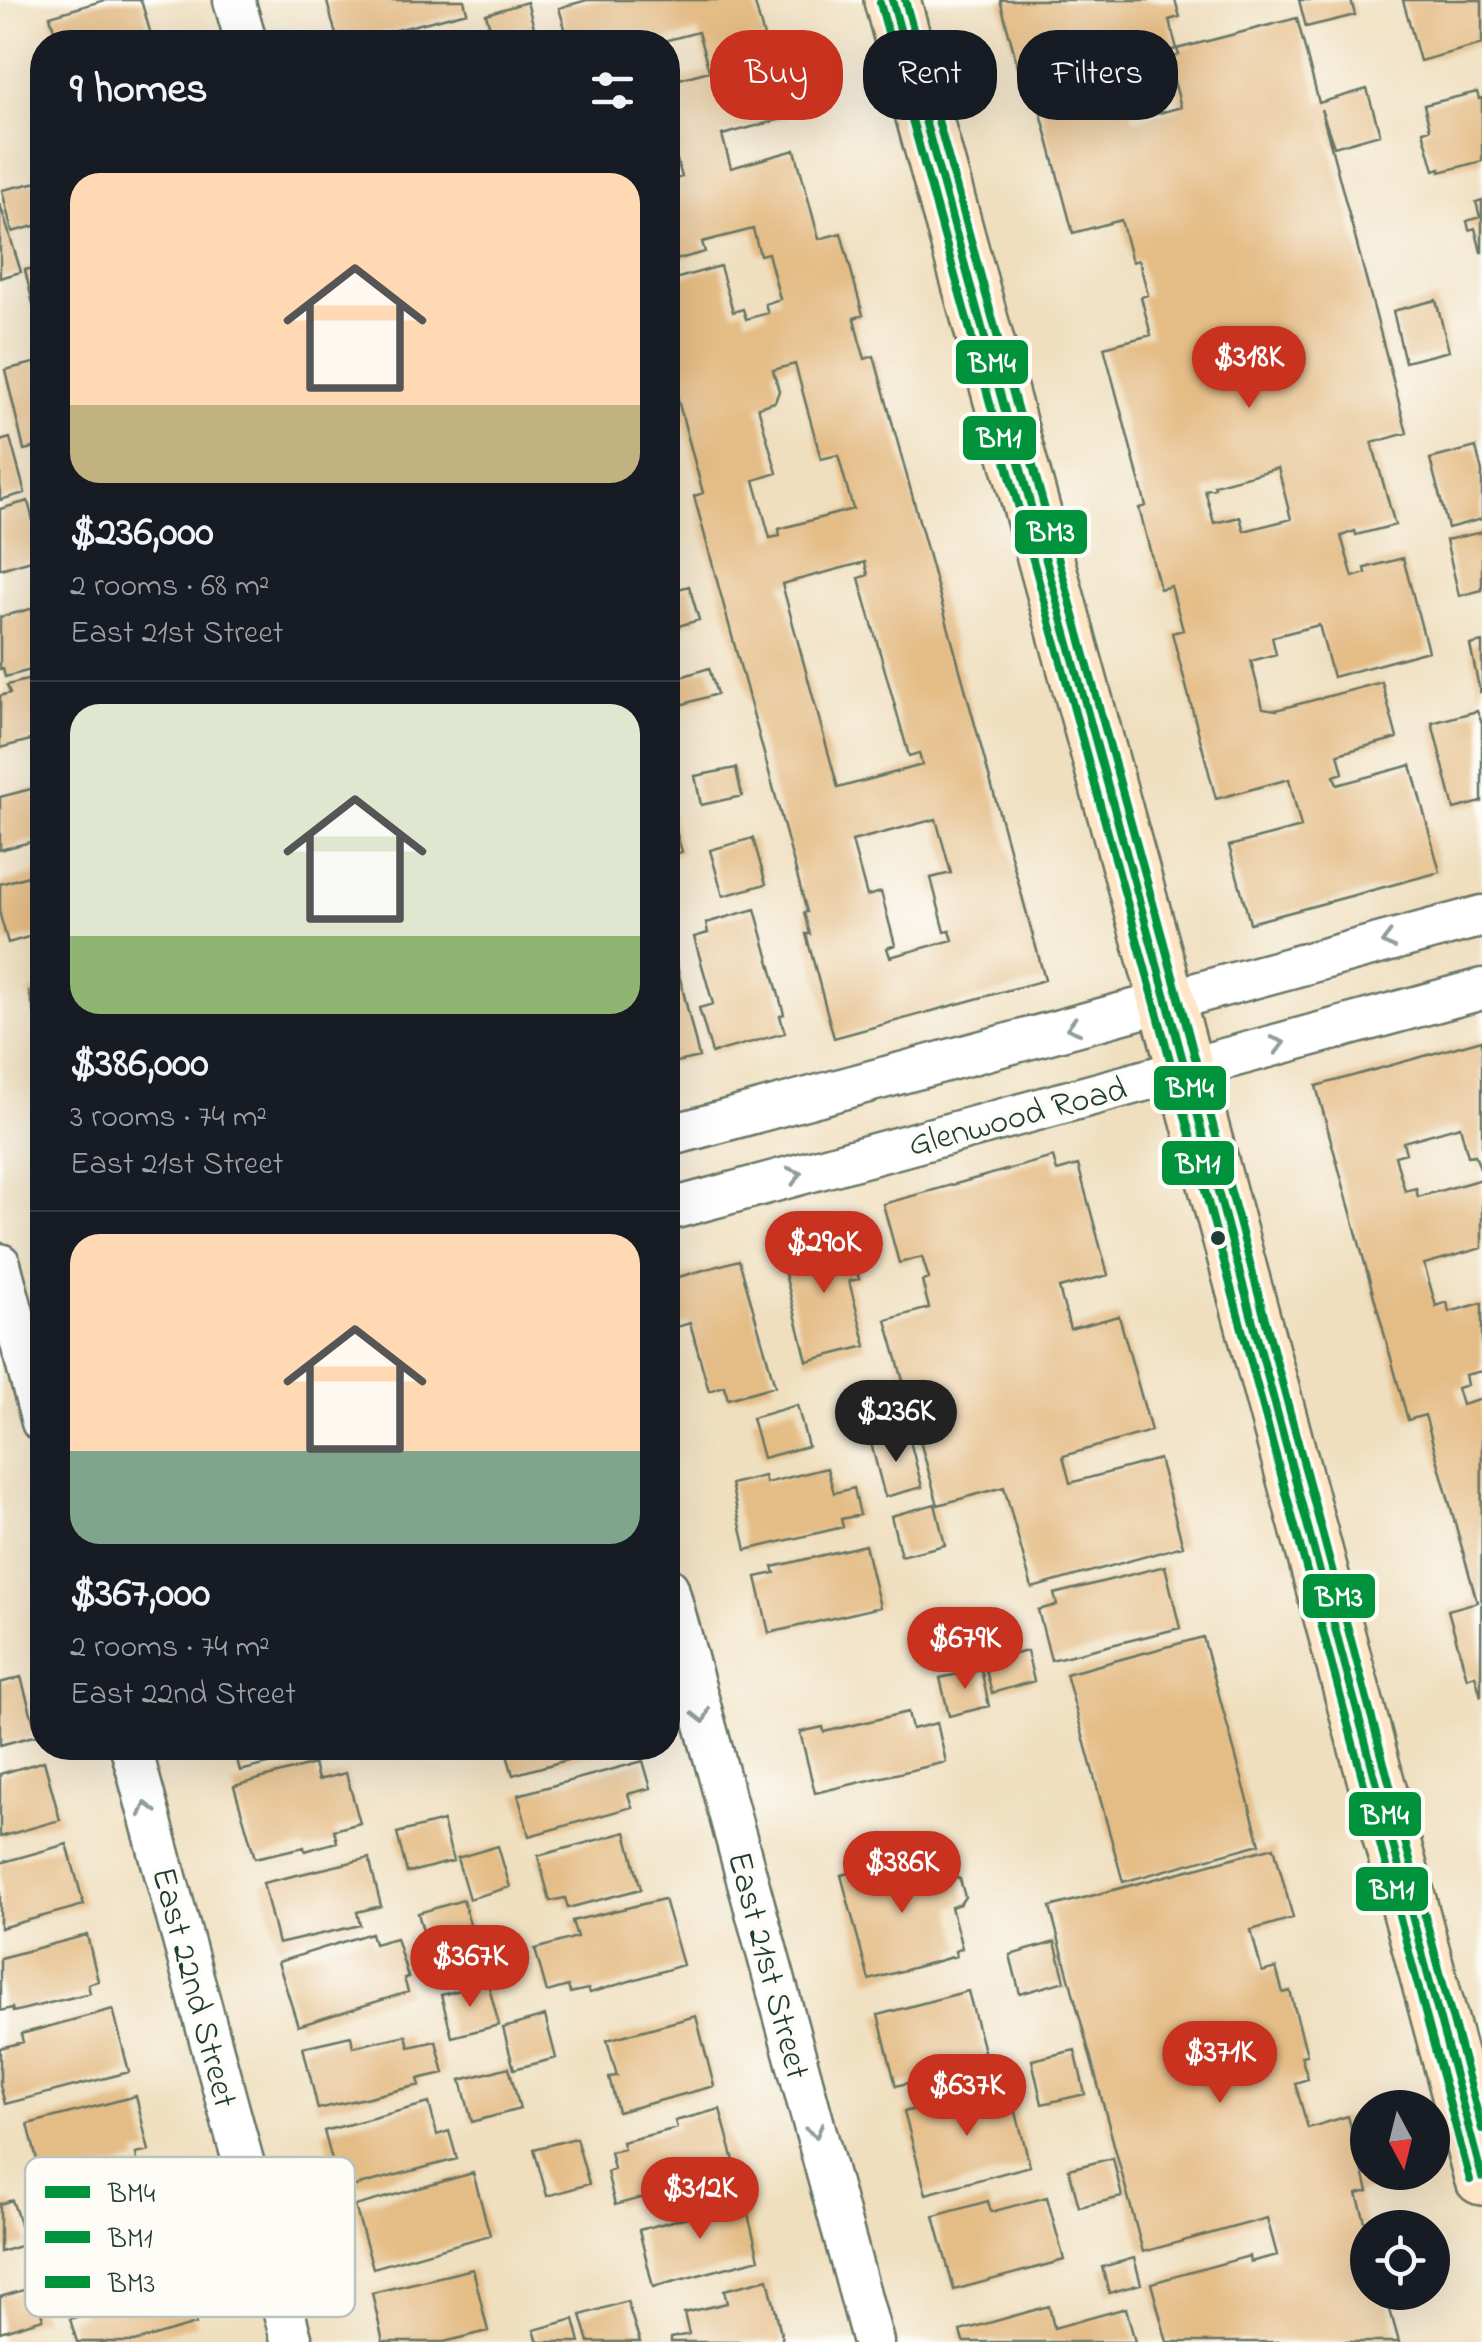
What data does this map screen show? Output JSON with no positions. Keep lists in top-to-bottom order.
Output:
{
  "streets": {
    "street": ["Glenwood Road", "East 21st Street", "East 22nd Street"]
  },
  "one_way": ["East 21st Street", "East 22nd Street"],
  "lines": ["transit line BM4", "transit line BM3", "transit line BM1"],
  "legend": ["BM4", "BM1", "BM3"],
  "north": "bottom",
  "page": {
    "chip": ["Buy", "Rent", "Filters"],
    "heading": "9 homes",
    "list": [
      {
        "name": "$236,000",
        "note": "2 rooms · 68 m² · East 21st Street"
      },
      {
        "name": "$386,000",
        "note": "3 rooms · 74 m² · East 21st Street"
      },
      {
        "name": "$367,000",
        "note": "2 rooms · 74 m² · East 22nd Street"
      }
    ],
    "price": [
      "$318K",
      "$290K",
      "$236K",
      "$679K",
      "$386K",
      "$367K",
      "$371K",
      "$637K",
      "$312K"
    ]
  }
}
